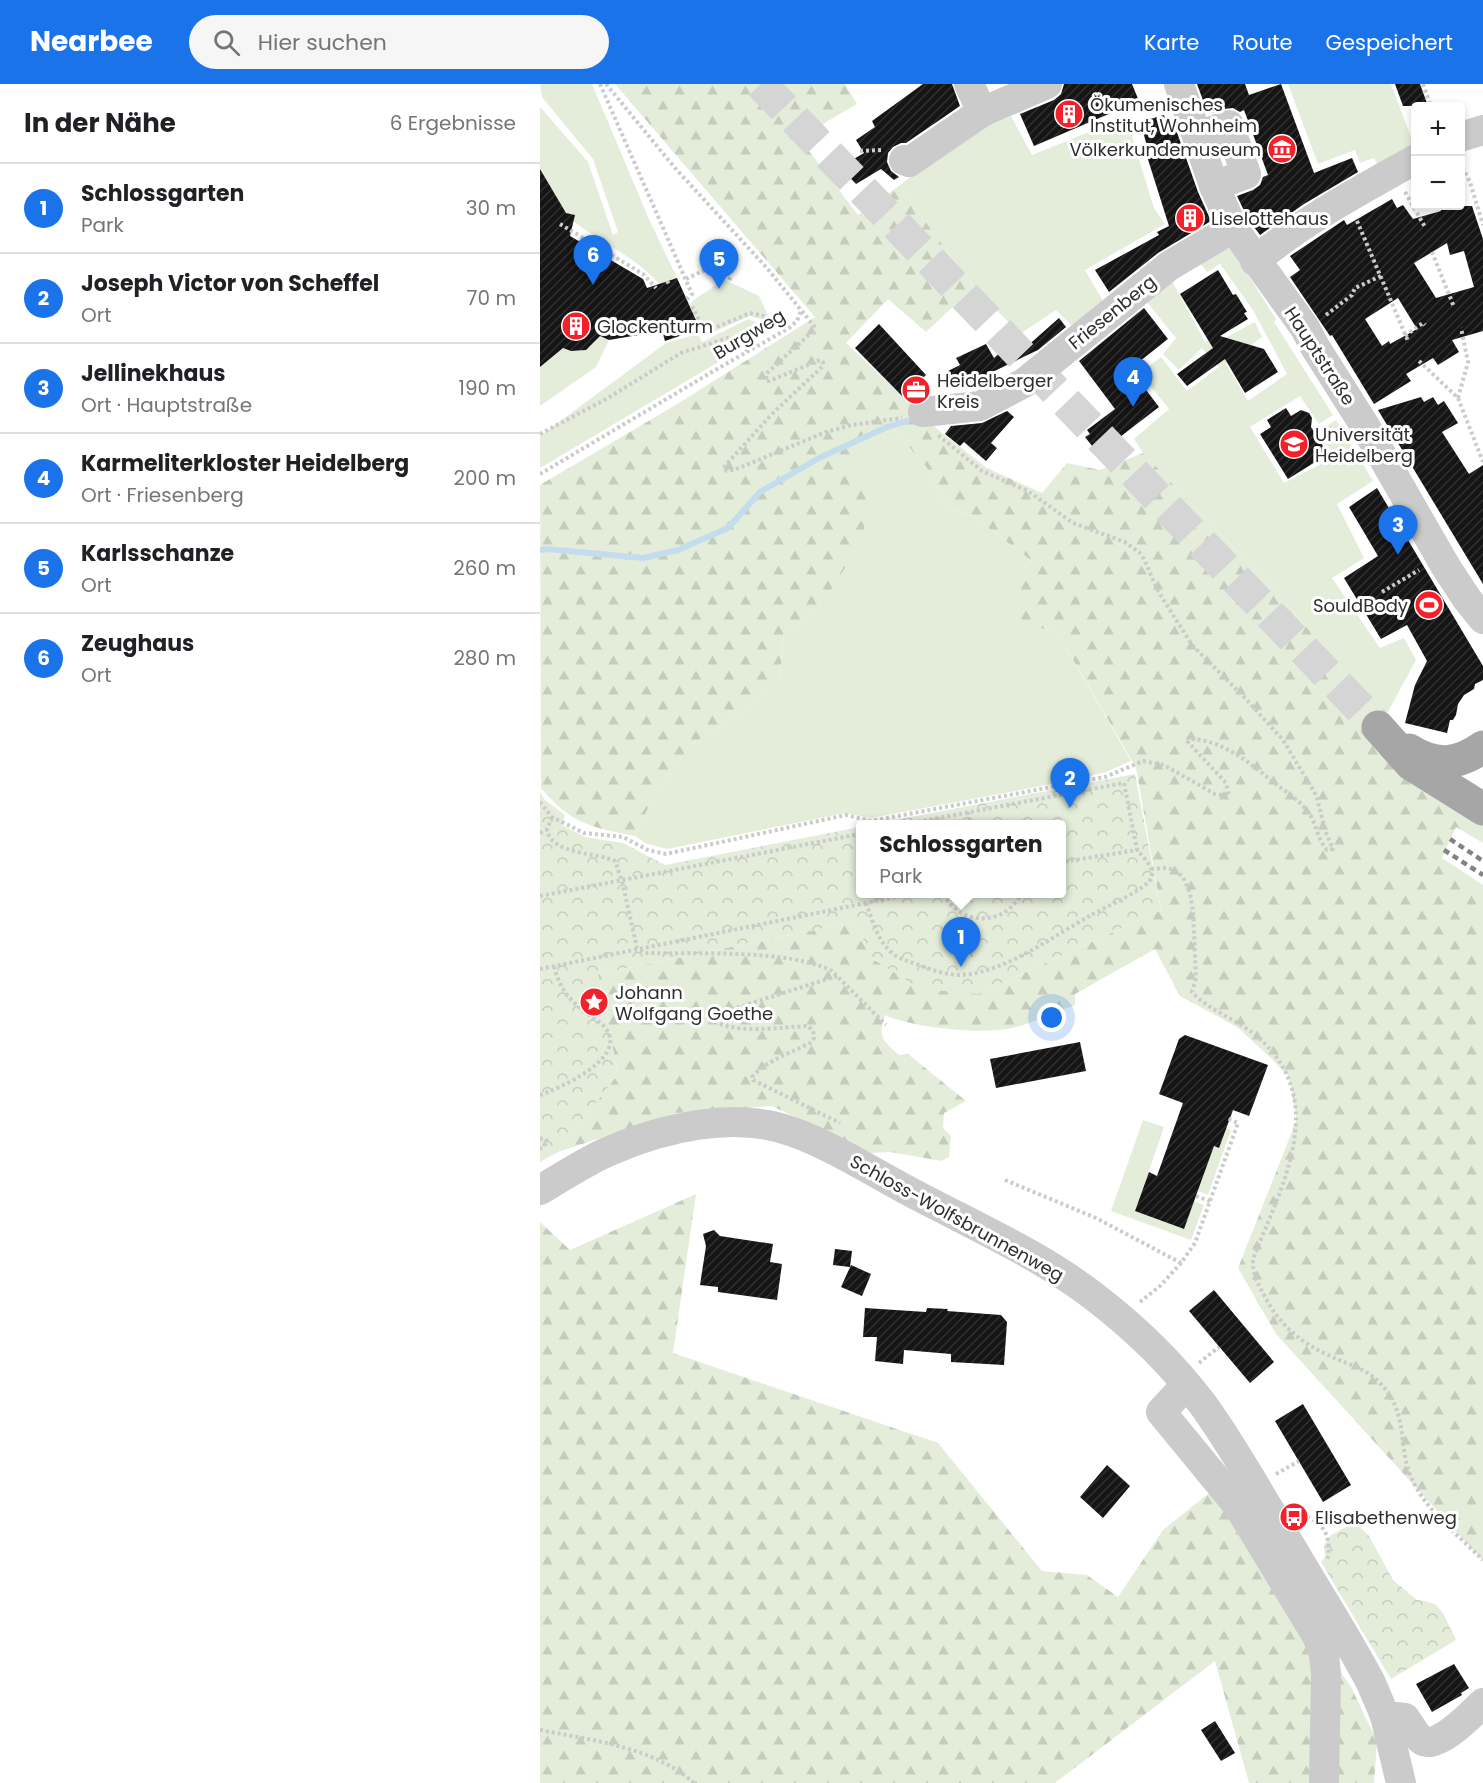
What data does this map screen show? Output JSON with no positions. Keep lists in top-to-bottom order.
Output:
{
  "streets": {
    "street": ["Friesenberg", "Hauptstraße", "Schloss-Wolfsbrunnenweg"],
    "path": ["Burgweg"]
  },
  "crossings": [
    ["Friesenberg", "Hauptstraße"]
  ],
  "places": {
    "building": ["Ökumenisches Institut, Wohnheim", "Liselottehaus", "Glockenturm"],
    "museum": ["Völkerkundemuseum"],
    "office": ["Heidelberger Kreis"],
    "school or university": ["Universität Heidelberg"],
    "sports": ["SouldBody"],
    "place": ["Johann Wolfgang Goethe"],
    "bus stop": ["Elisabethenweg"]
  },
  "page": {
    "header": "Nearbee",
    "search": "Hier suchen",
    "nav": ["Karte", "Route", "Gespeichert"],
    "heading": ["In der Nähe", "6 Ergebnisse"],
    "map_buttons": ["+", "−"],
    "list": [
      {
        "mark": "1",
        "name": "Schlossgarten",
        "note": "Park",
        "value": "30 m"
      },
      {
        "mark": "2",
        "name": "Joseph Victor von Scheffel",
        "note": "Ort",
        "value": "70 m"
      },
      {
        "mark": "3",
        "name": "Jellinekhaus",
        "note": "Ort · Hauptstraße",
        "value": "190 m"
      },
      {
        "mark": "4",
        "name": "Karmeliterkloster Heidelberg",
        "note": "Ort · Friesenberg",
        "value": "200 m"
      },
      {
        "mark": "5",
        "name": "Karlsschanze",
        "note": "Ort",
        "value": "260 m"
      },
      {
        "mark": "6",
        "name": "Zeughaus",
        "note": "Ort",
        "value": "280 m"
      }
    ],
    "pins": [
      "6",
      "5",
      "4",
      "3",
      "2",
      "1"
    ],
    "popup": ["Schlossgarten", "Park"]
  }
}
